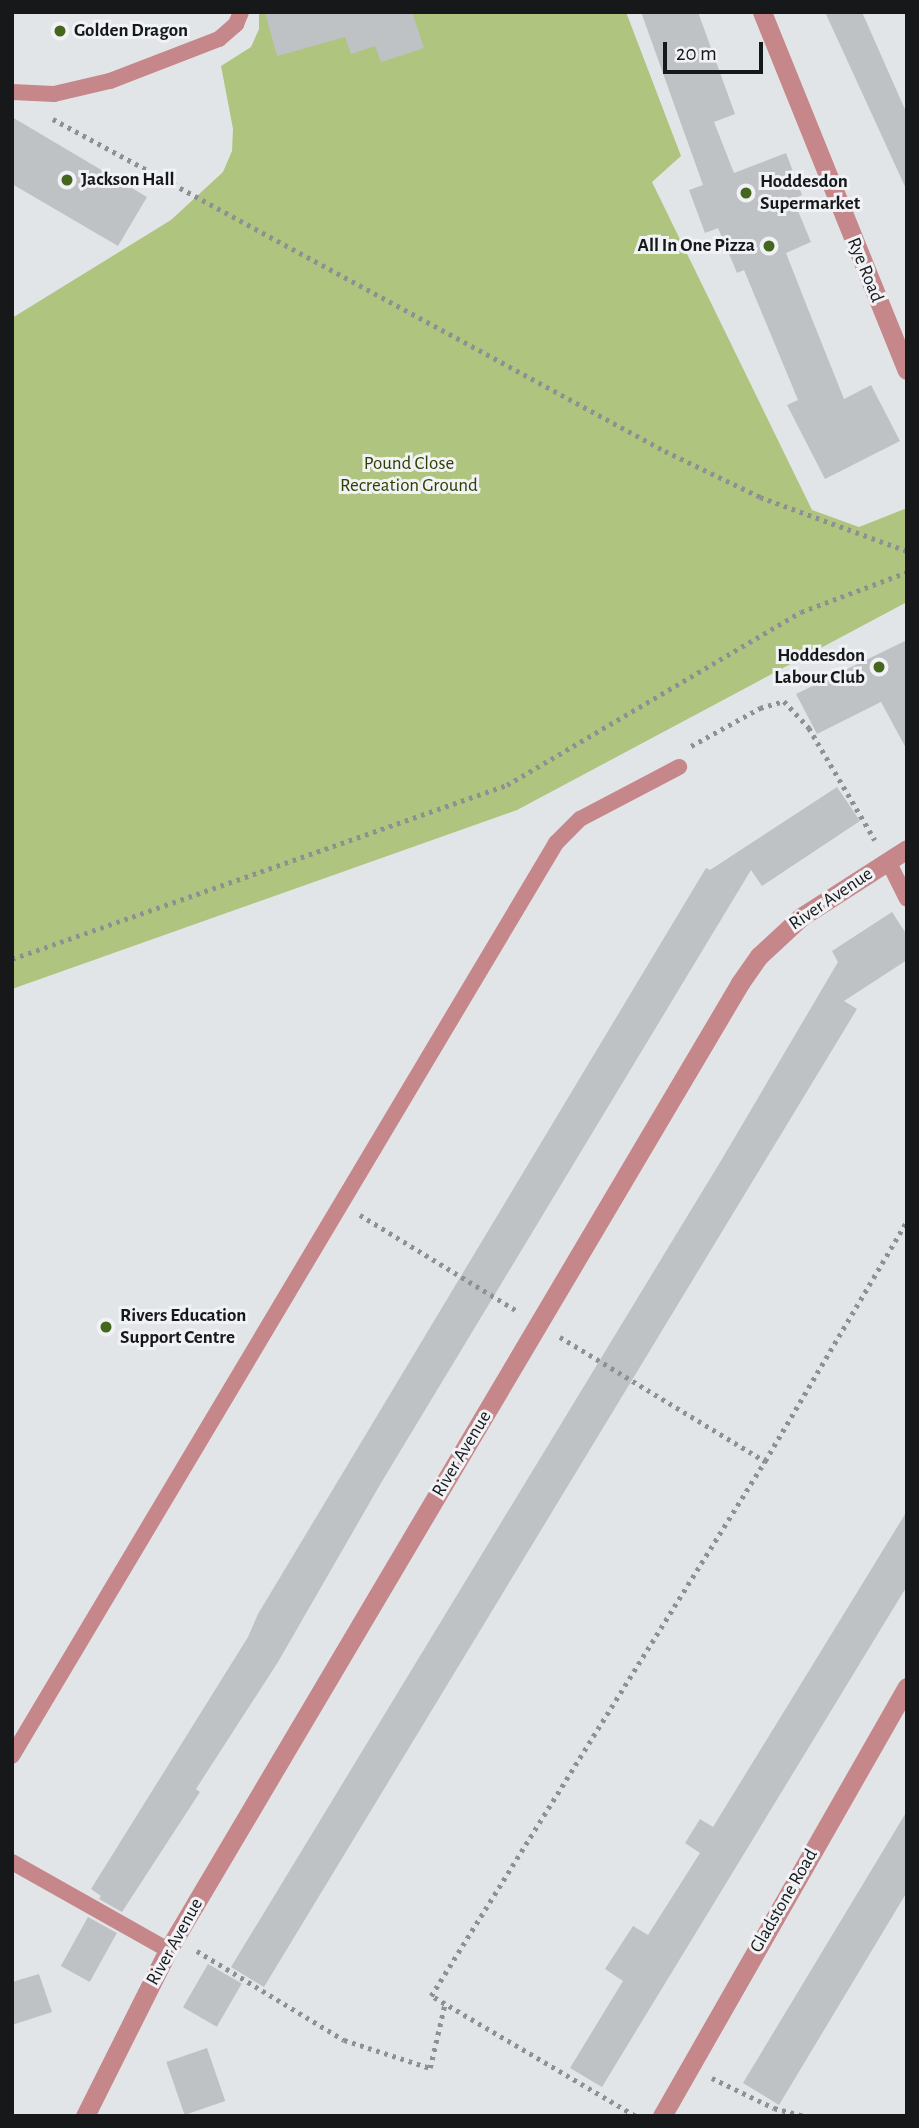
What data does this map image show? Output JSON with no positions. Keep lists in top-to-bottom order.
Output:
{
  "streets": {
    "street": ["Rye Road", "River Avenue", "Gladstone Road"]
  },
  "parks": ["Pound Close Recreation Ground"],
  "places": [
    "Golden Dragon",
    "Jackson Hall",
    "Hoddesdon Supermarket",
    "All In One Pizza",
    "Hoddesdon Labour Club",
    "Rivers Education Support Centre"
  ],
  "scale_bar": "20 m"
}
